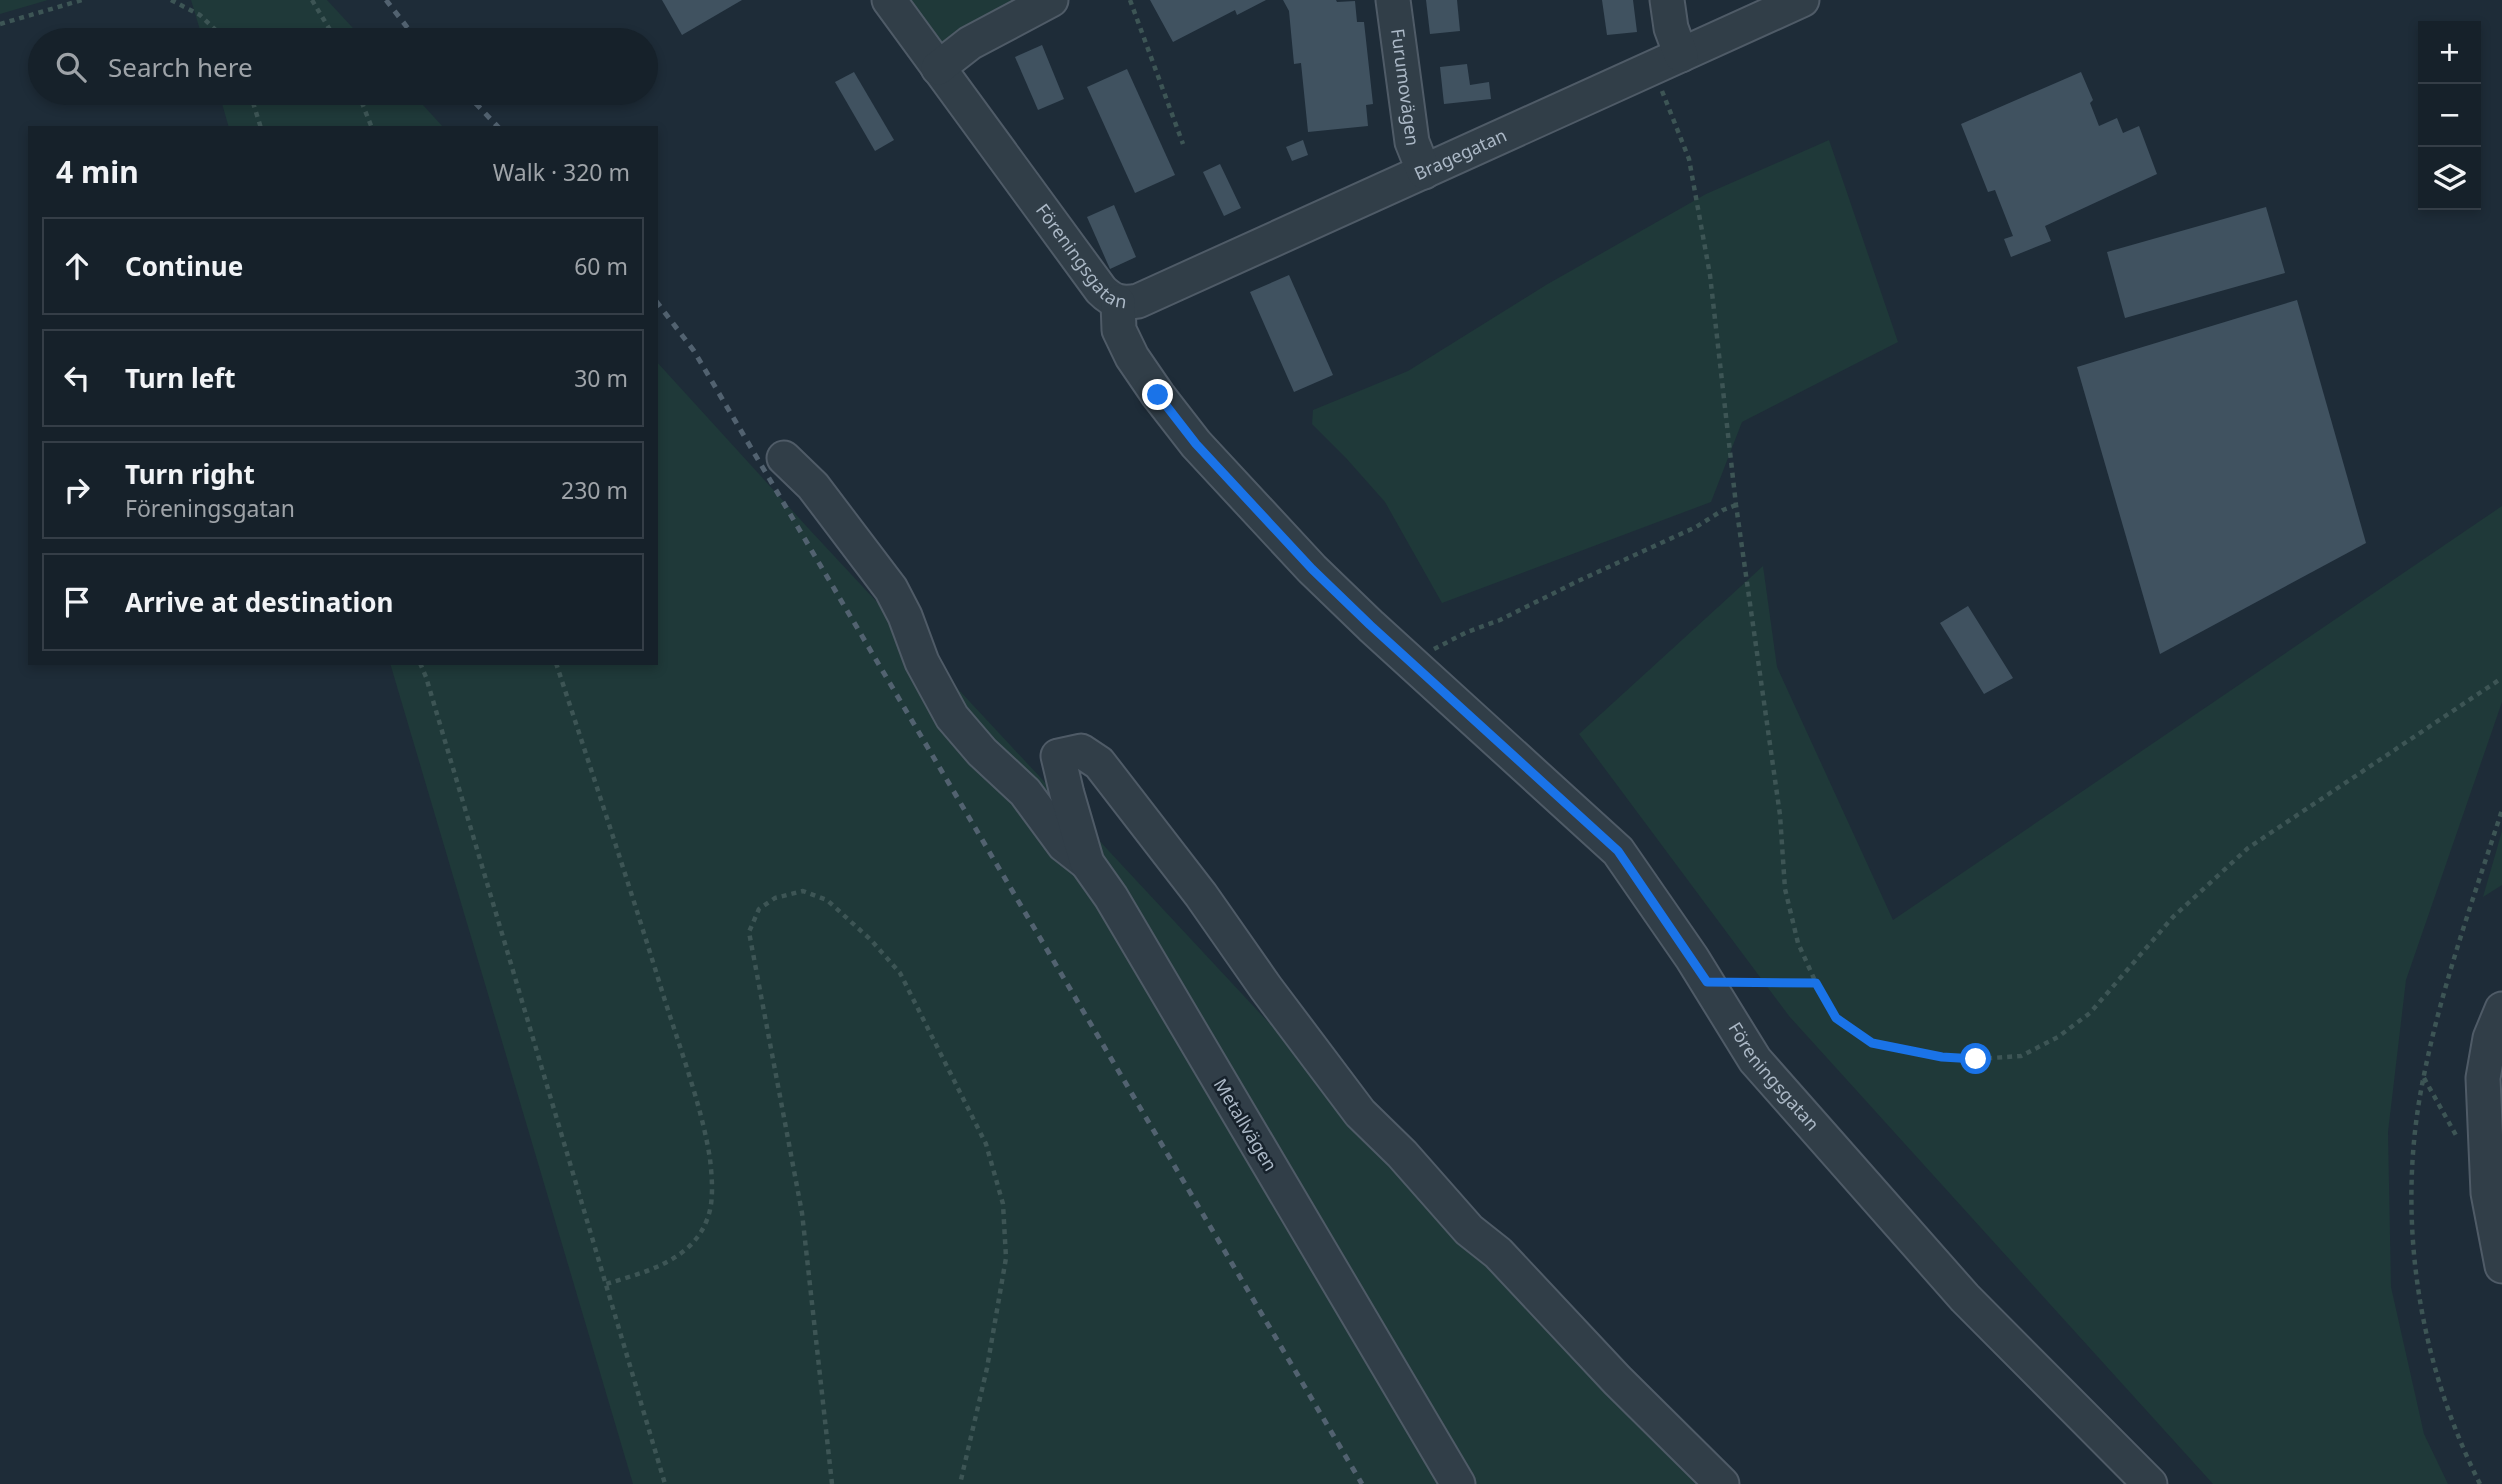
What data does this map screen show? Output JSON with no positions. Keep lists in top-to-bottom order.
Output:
{
  "streets": {
    "street": [
      "Furumovägen",
      "Bragegatan",
      "Föreningsgatan",
      "Metallvägen"
    ]
  },
  "crossings": [
    ["Furumovägen", "Bragegatan"],
    ["Bragegatan", "Föreningsgatan"]
  ],
  "page": {
    "map_buttons": ["+", "−"],
    "search": "Search here",
    "heading": ["4 min", "Walk · 320 m"],
    "list": [
      ["Continue", "60 m"],
      ["Turn left", "30 m"],
      ["Turn right", "Föreningsgatan", "230 m"],
      "Arrive at destination"
    ]
  }
}
